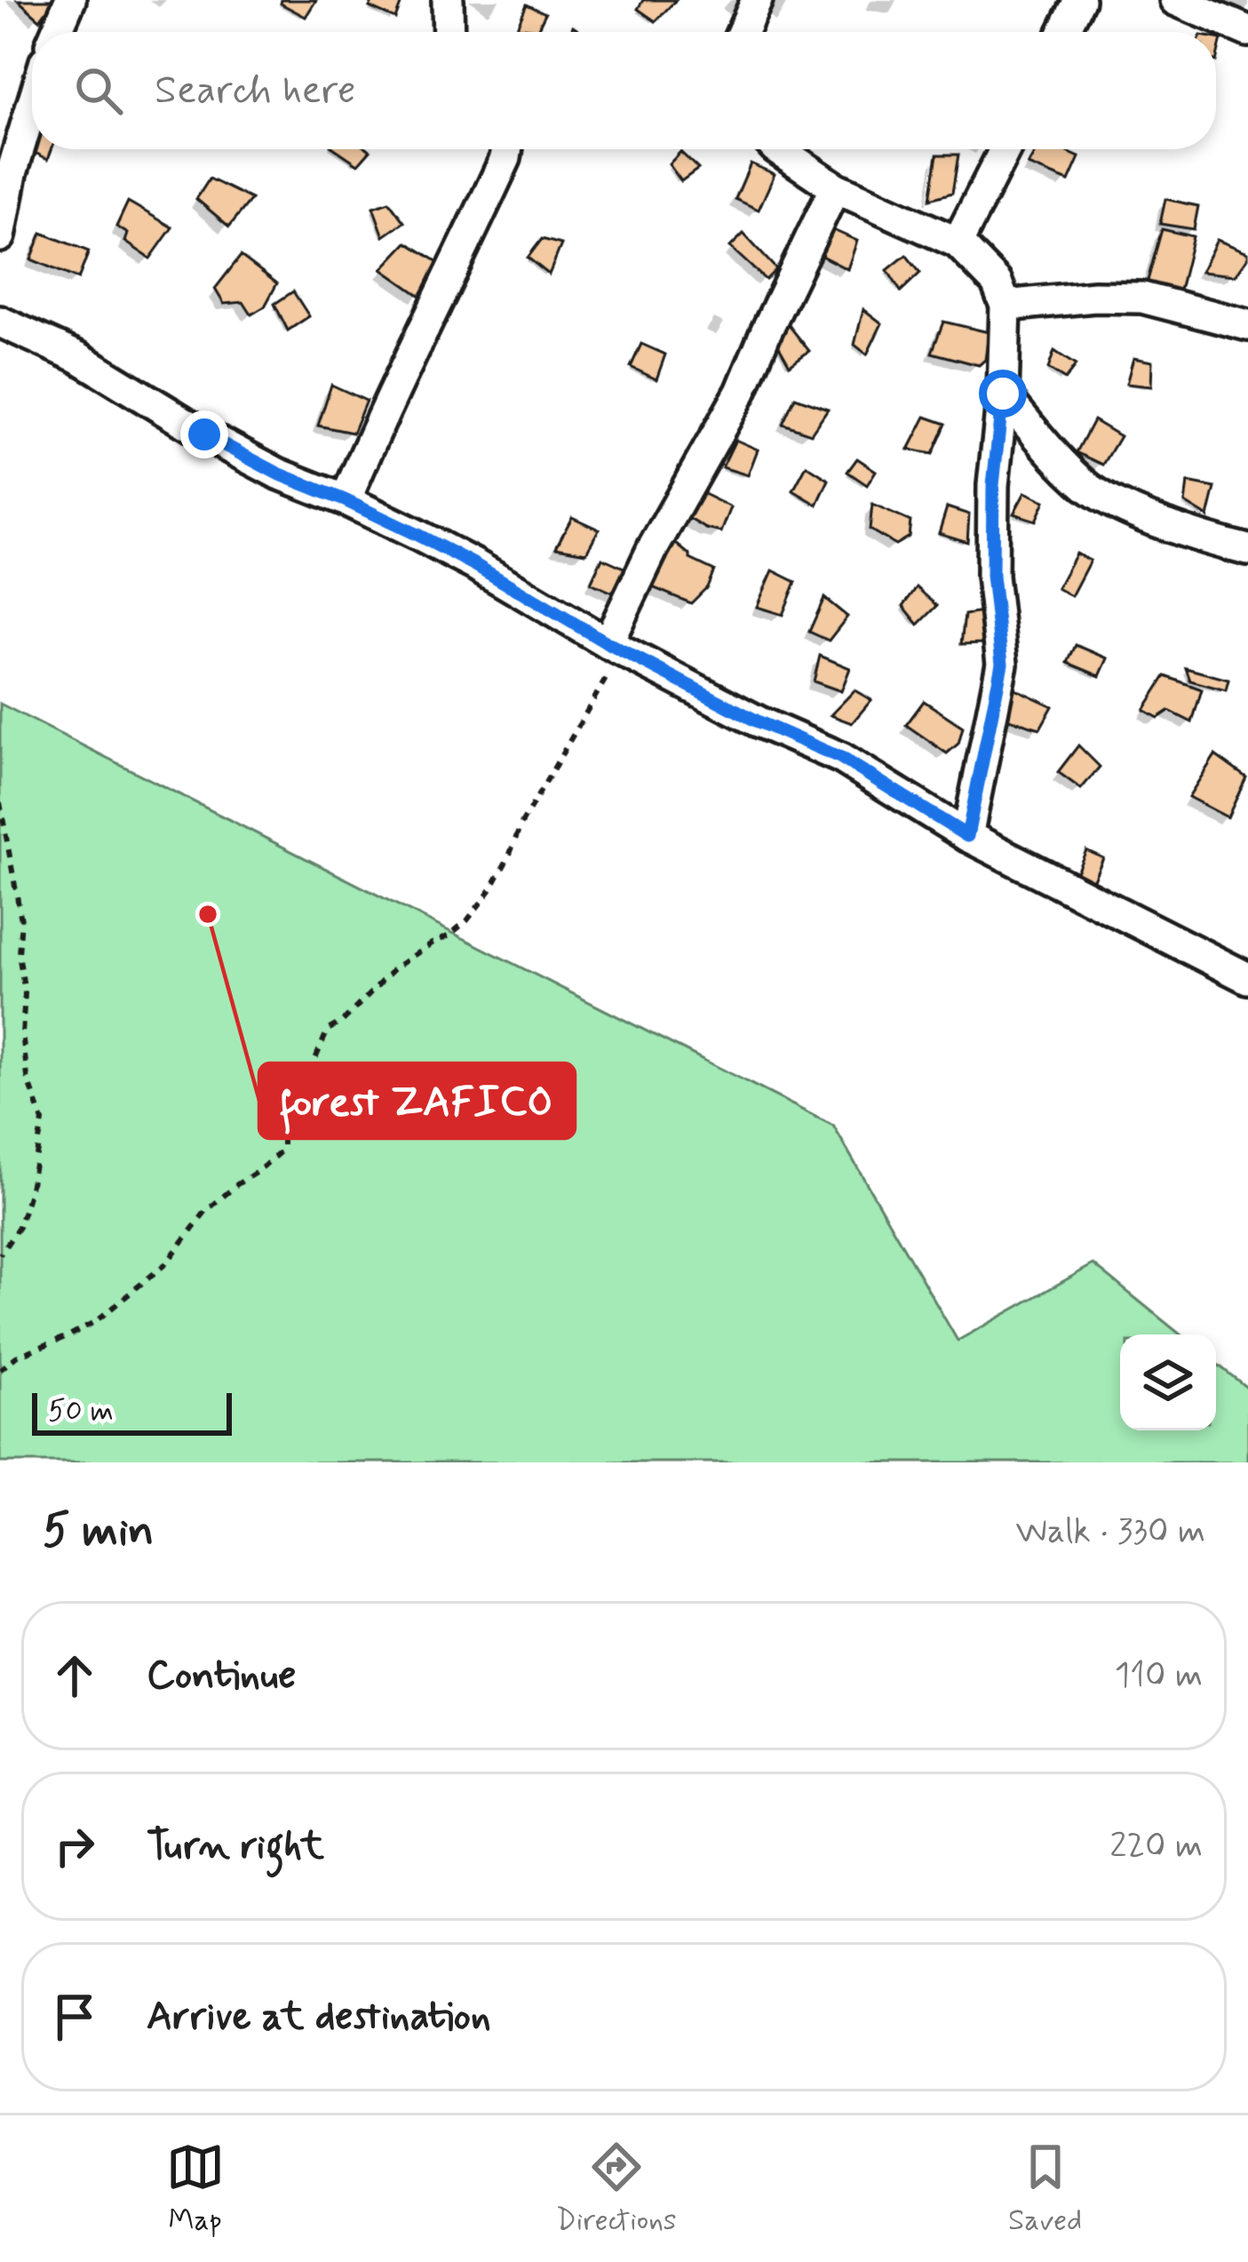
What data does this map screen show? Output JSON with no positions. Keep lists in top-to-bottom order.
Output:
{
  "places": ["forest ZAFICO"],
  "scale_bar": "50 m",
  "page": {
    "search": "Search here",
    "scale": "50 m",
    "heading": ["5 min", "Walk · 330 m"],
    "list": [
      ["Continue", "110 m"],
      ["Turn right", "220 m"],
      "Arrive at destination"
    ],
    "nav": ["Map", "Directions", "Saved"]
  }
}
